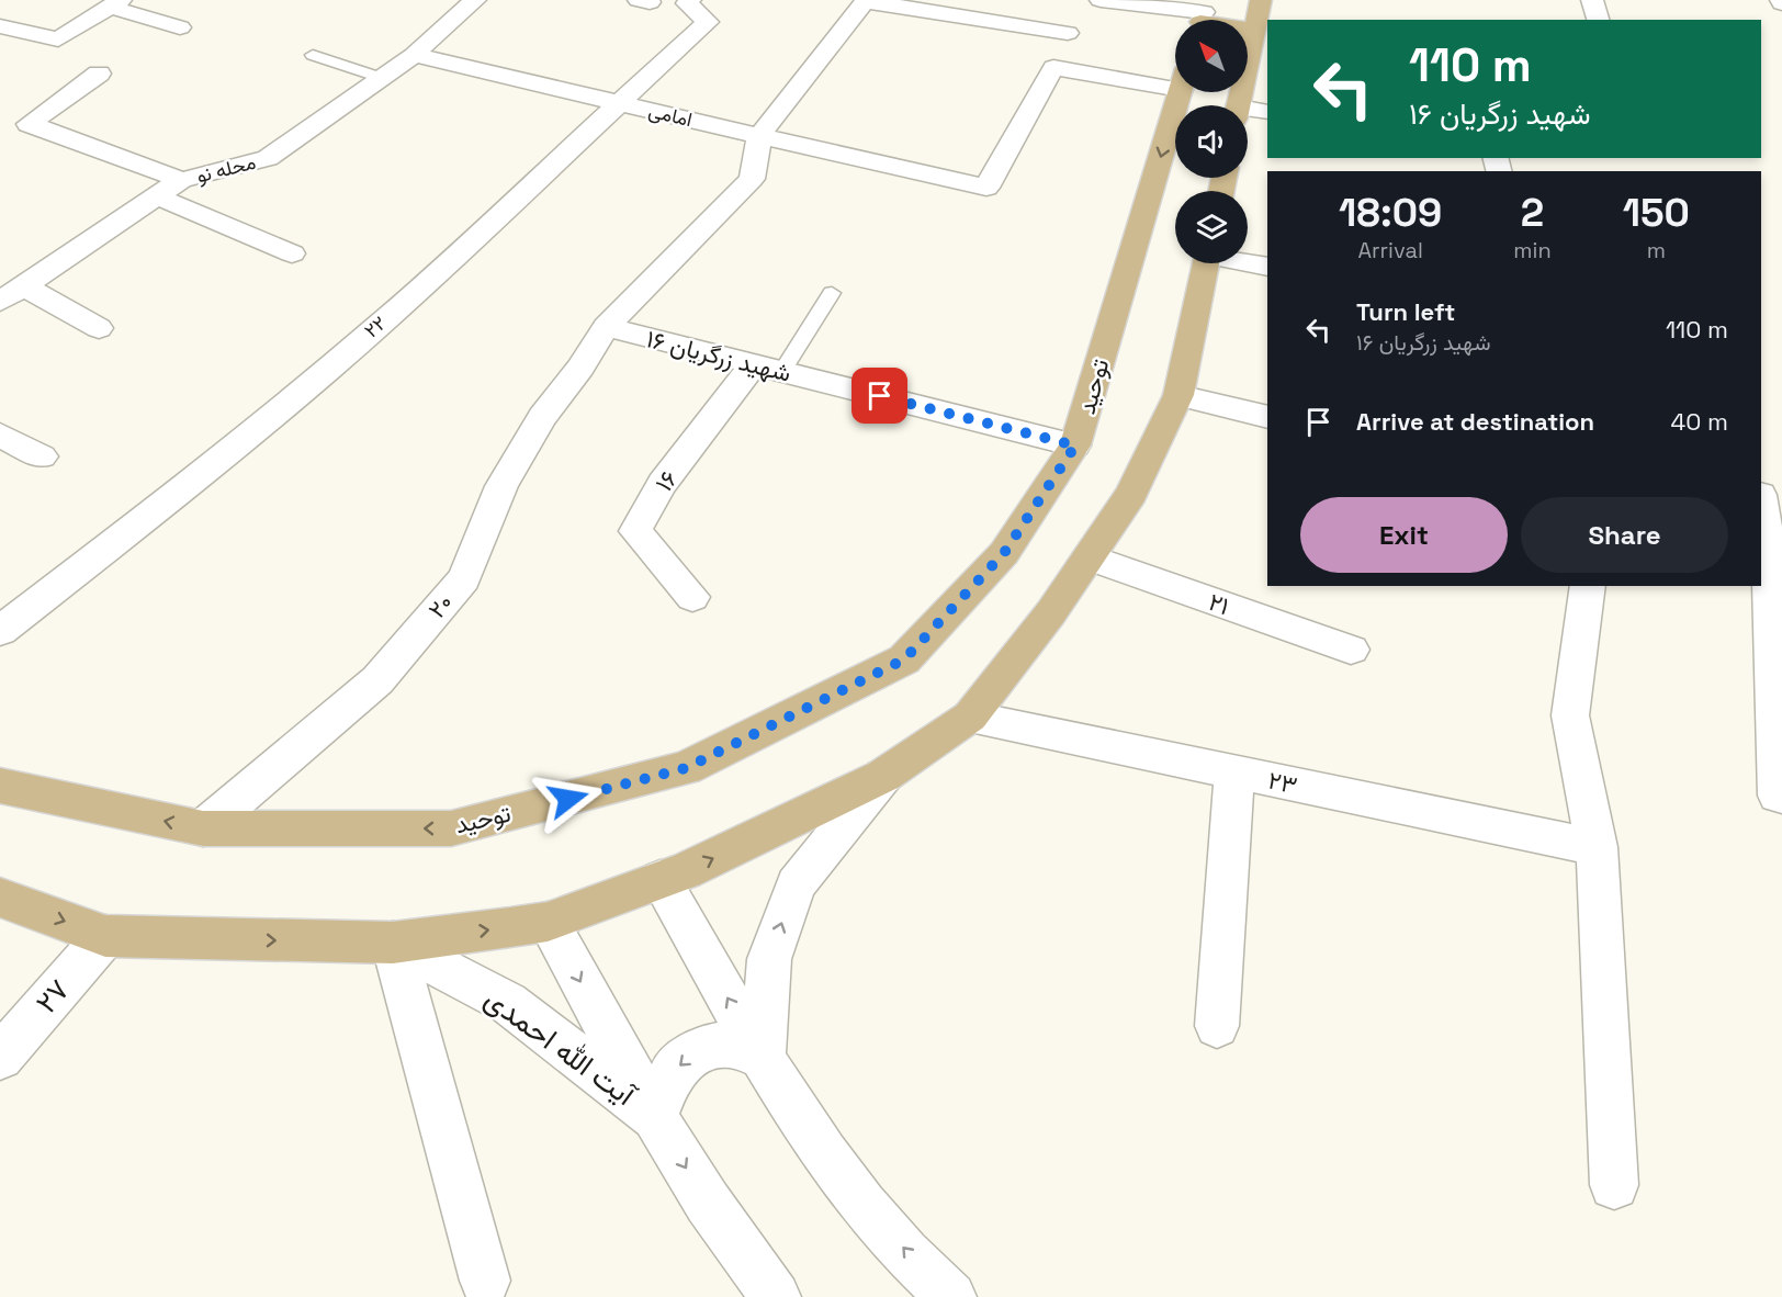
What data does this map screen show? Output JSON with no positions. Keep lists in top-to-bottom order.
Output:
{
  "streets": {
    "main road": ["توحید"],
    "street": [
      "امامی",
      "محله نو",
      "۲۲",
      "۱۶ شهید زرگریان",
      "۱۶",
      "۲۱",
      "۲۰",
      "۲۳",
      "۲۷",
      "آیت الله احمدی"
    ]
  },
  "crossings": [
    ["امامی", "محله نو"],
    ["امامی", "۲۲"],
    ["امامی", "۱۶ شهید زرگریان"],
    ["۱۶ شهید زرگریان", "توحید"],
    ["۱۶ شهید زرگریان", "۱۶"],
    ["۱۶ شهید زرگریان", "۲۰"],
    ["توحید", "۲۰"]
  ],
  "north": "top left",
  "page": {
    "turn": ["110 m", "۱۶ شهید زرگریان"],
    "eta": [
      "18:09",
      "Arrival",
      "2",
      "min",
      "150",
      "m"
    ],
    "list": [
      {
        "name": "Turn left",
        "note": "۱۶ شهید زرگریان",
        "value": "110 m"
      },
      {
        "name": "Arrive at destination",
        "value": "40 m"
      }
    ],
    "buttons": ["Exit", "Share"]
  }
}
